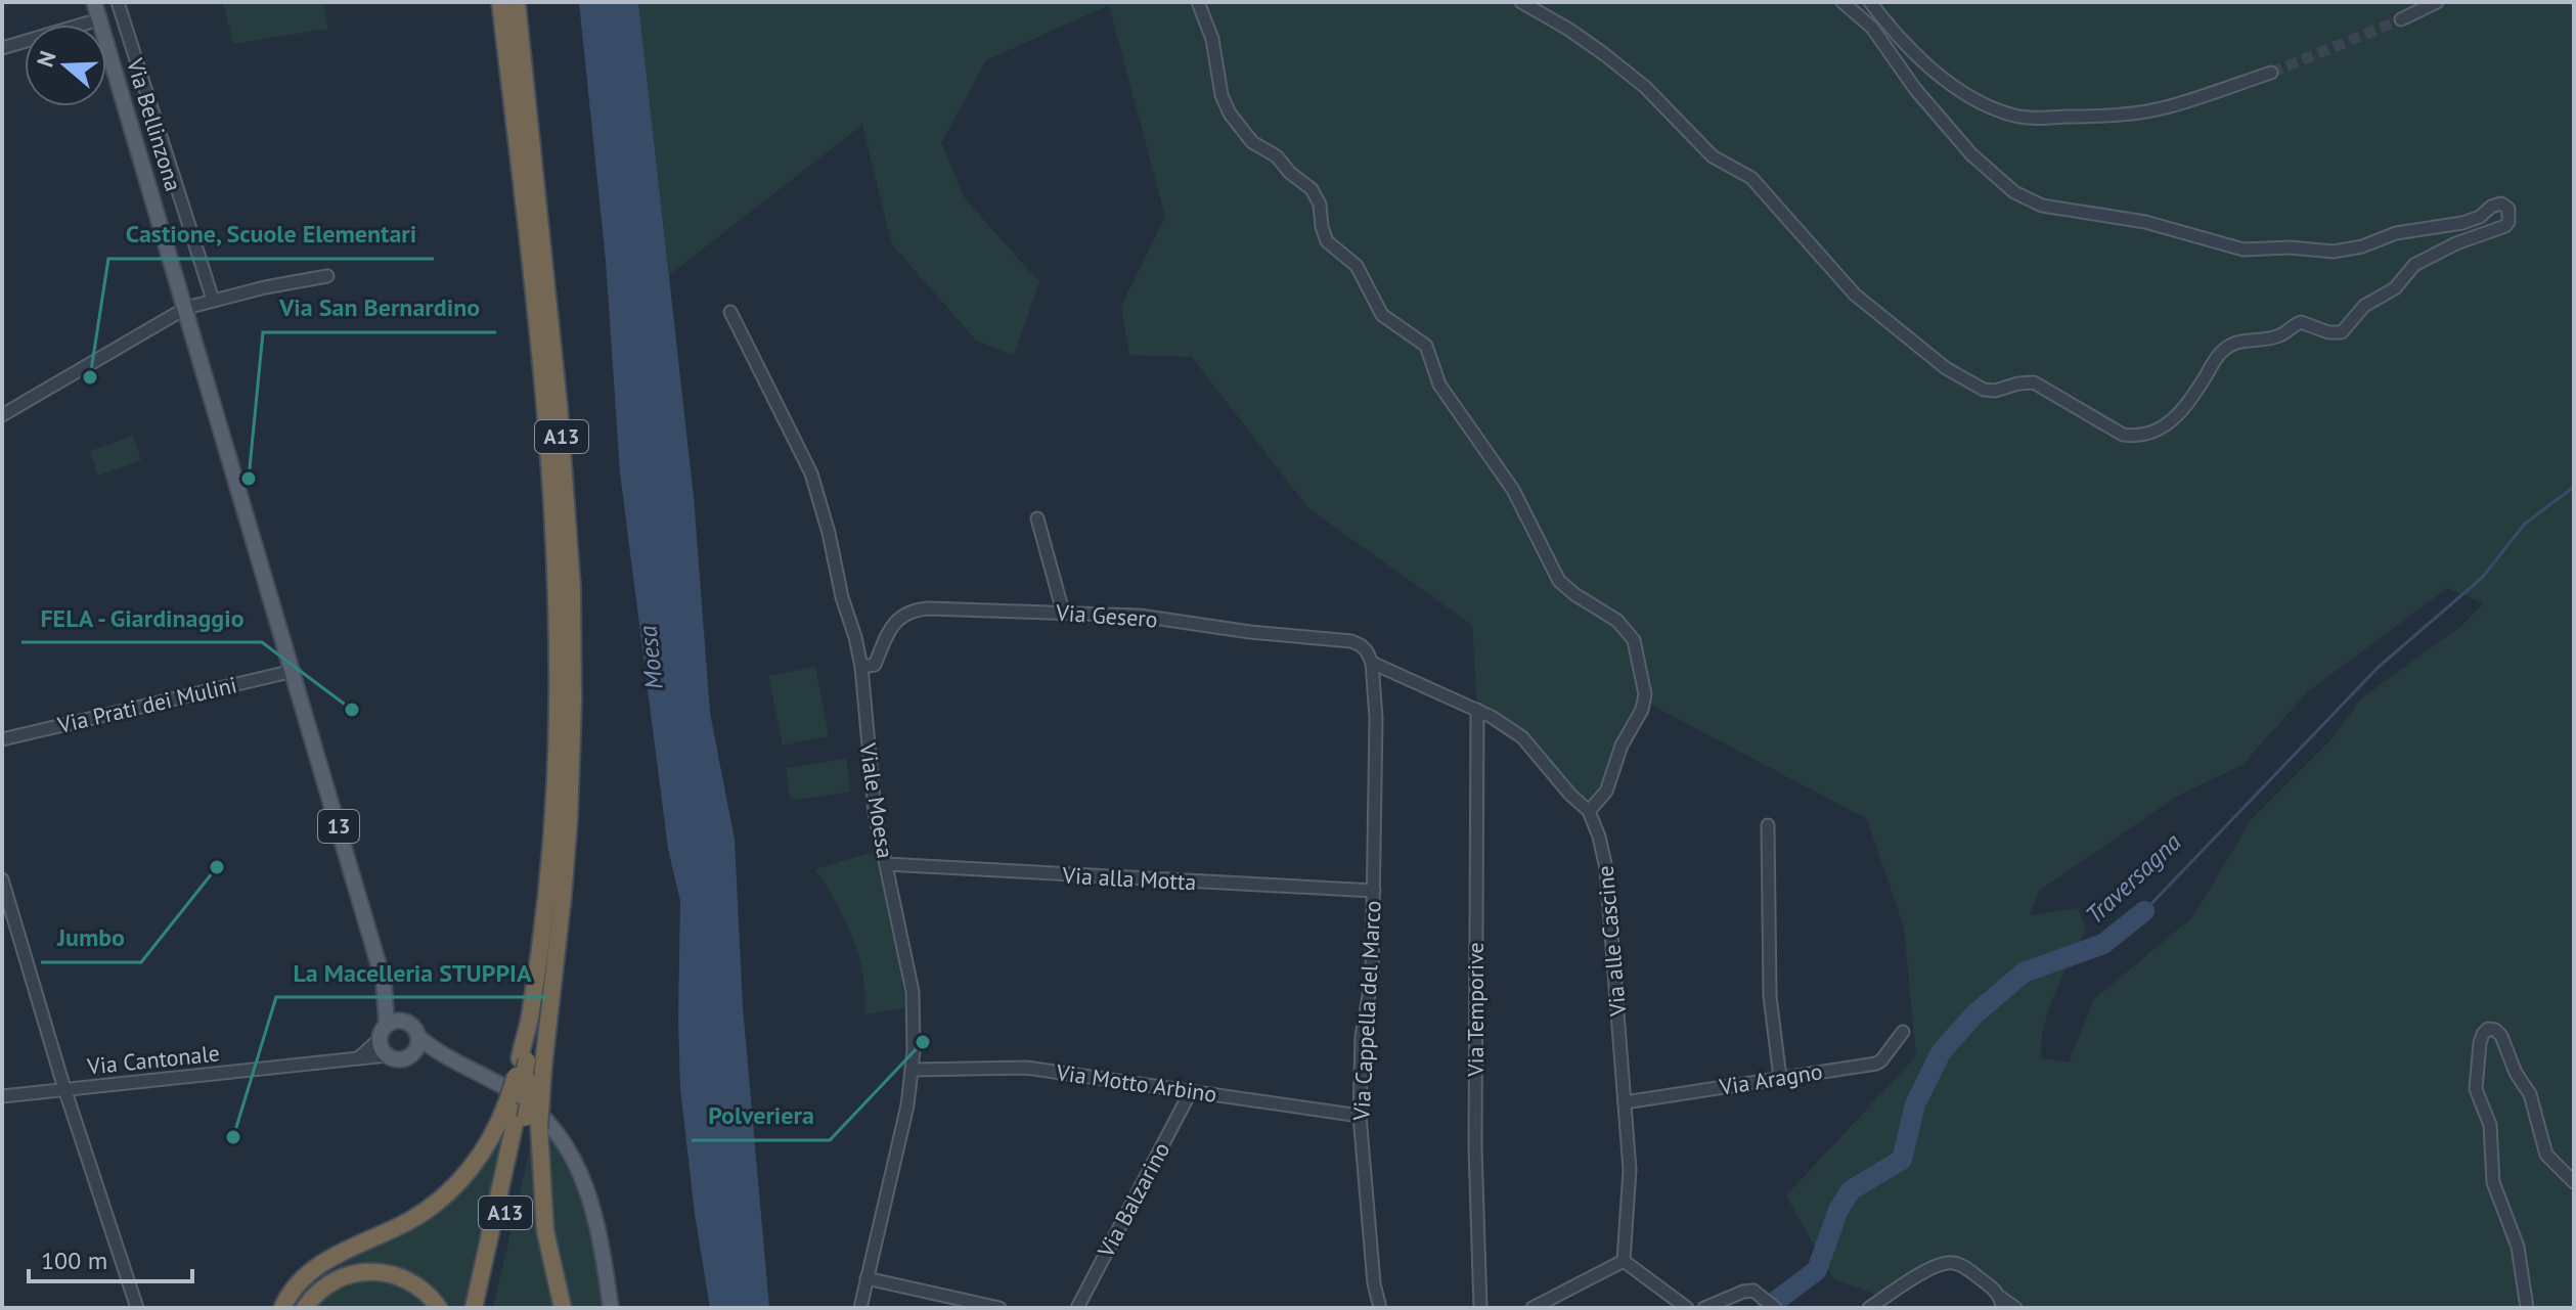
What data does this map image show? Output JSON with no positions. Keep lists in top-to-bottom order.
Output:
{
  "streets": {
    "highway": ["A13"],
    "main road": ["Via Bellinzona", "13"],
    "street": [
      "Via Gesero",
      "Via Prati dei Mulini",
      "Viale Moesa",
      "Via alla Motta",
      "Via alle Cascine",
      "Via Temporive",
      "Via Cappella del Marco",
      "Via Cantonale",
      "Via Aragno",
      "Via Motto Arbino",
      "Via Balzarino"
    ]
  },
  "crossings": [
    ["Via Bellinzona", "13"],
    ["Via Gesero", "Viale Moesa"],
    ["Via Gesero", "Via alle Cascine"],
    ["Via Gesero", "Via Cappella del Marco"],
    ["Via Prati dei Mulini", "13"],
    ["Viale Moesa", "Via alla Motta"],
    ["Viale Moesa", "Via Motto Arbino"],
    ["13", "Via Cantonale"],
    ["Via alla Motta", "Via Cappella del Marco"],
    ["Via alle Cascine", "Via Temporive"],
    ["Via alle Cascine", "Via Cappella del Marco"],
    ["Via alle Cascine", "Via Aragno"],
    ["Via Cappella del Marco", "Via Motto Arbino"],
    ["Via Motto Arbino", "Via Balzarino"]
  ],
  "water": ["Moesa", "Traversagna"],
  "places": [
    "Castione, Scuole Elementari",
    "Via San Bernardino",
    "FELA - Giardinaggio",
    "Jumbo",
    "Polveriera",
    "La Macelleria STUPPIA"
  ],
  "scale_bar": "100 m",
  "north": "left"
}
